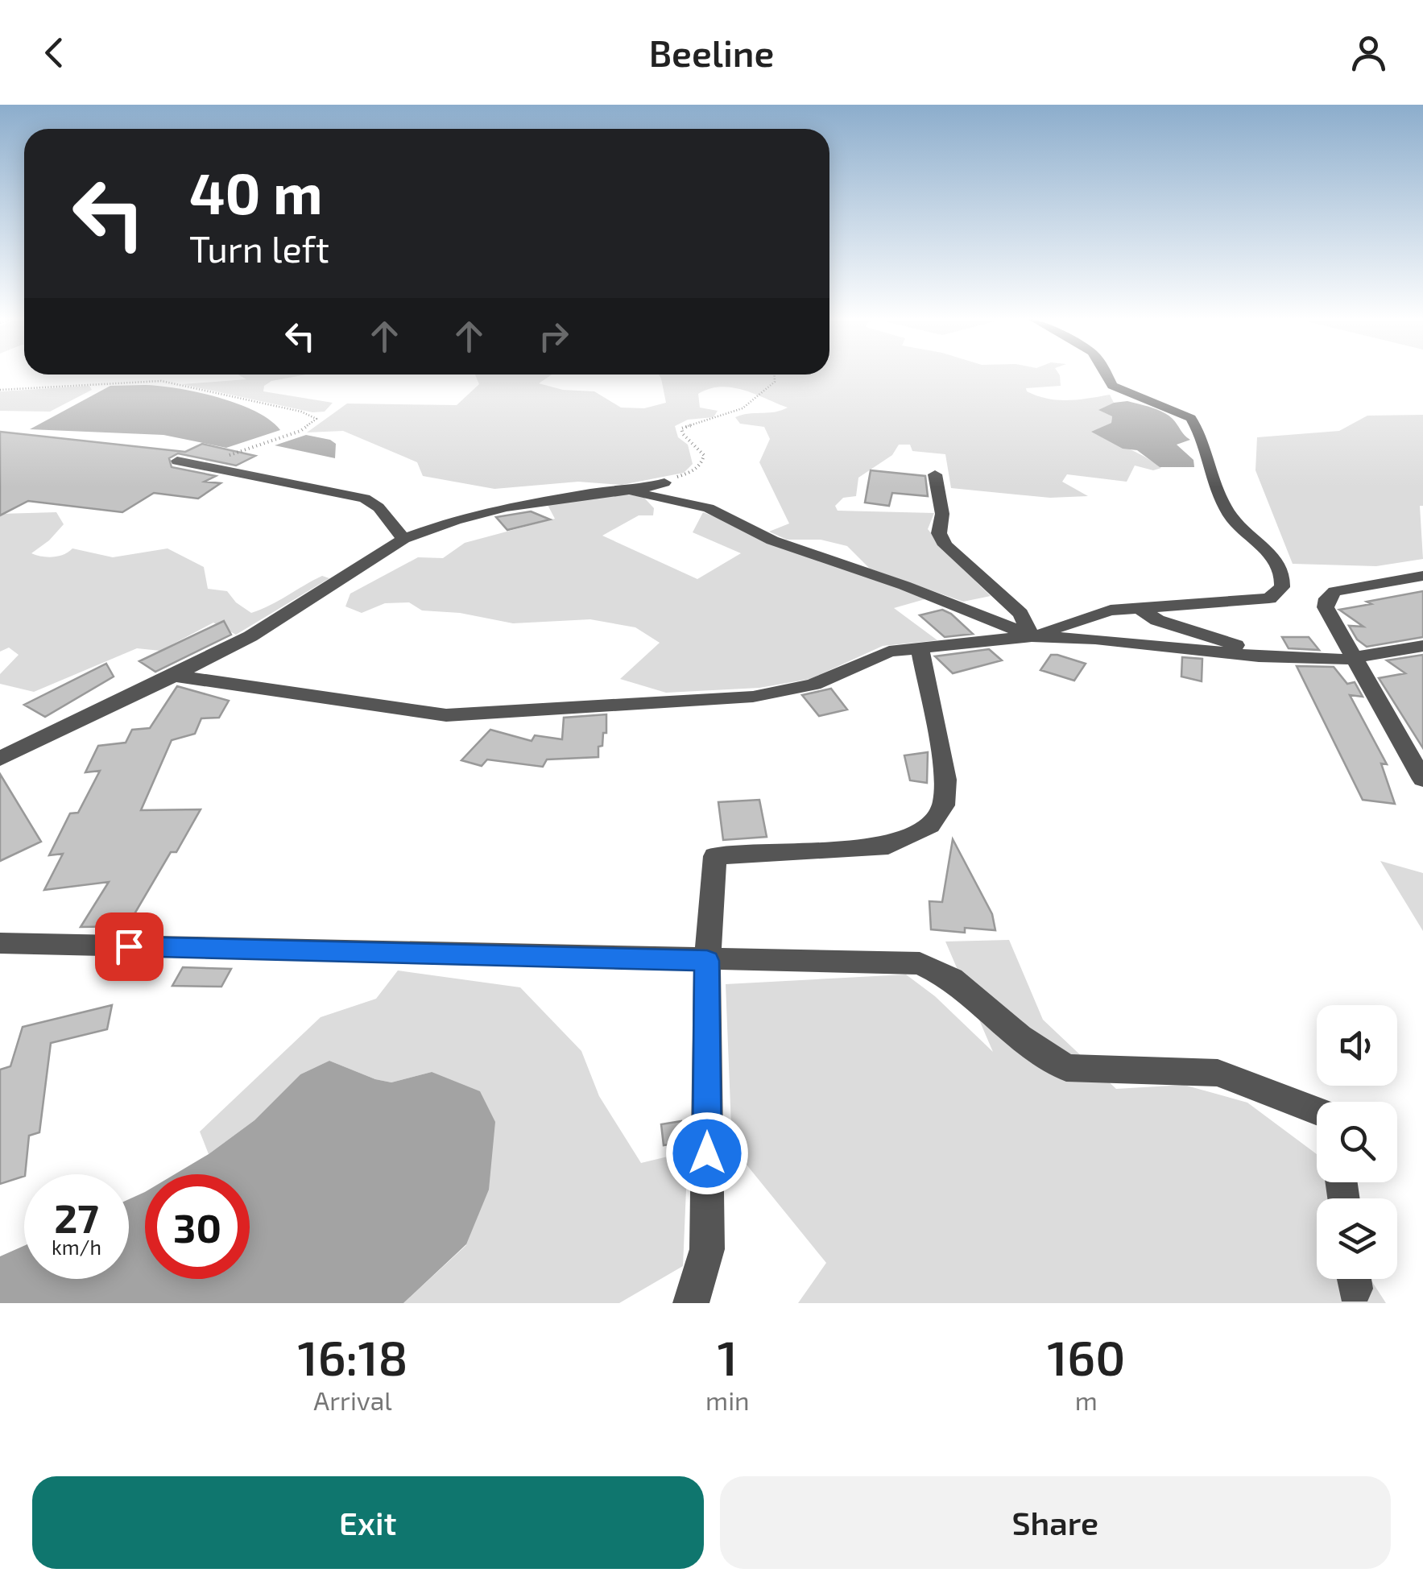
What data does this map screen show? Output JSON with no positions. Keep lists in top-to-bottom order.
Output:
{
  "page": {
    "header": "Beeline",
    "turn": ["40 m", "Turn left"],
    "speed": "27 km/h",
    "limit": "30",
    "eta": [
      "16:18",
      "Arrival",
      "1",
      "min",
      "160",
      "m"
    ],
    "buttons": ["Exit", "Share"]
  }
}
